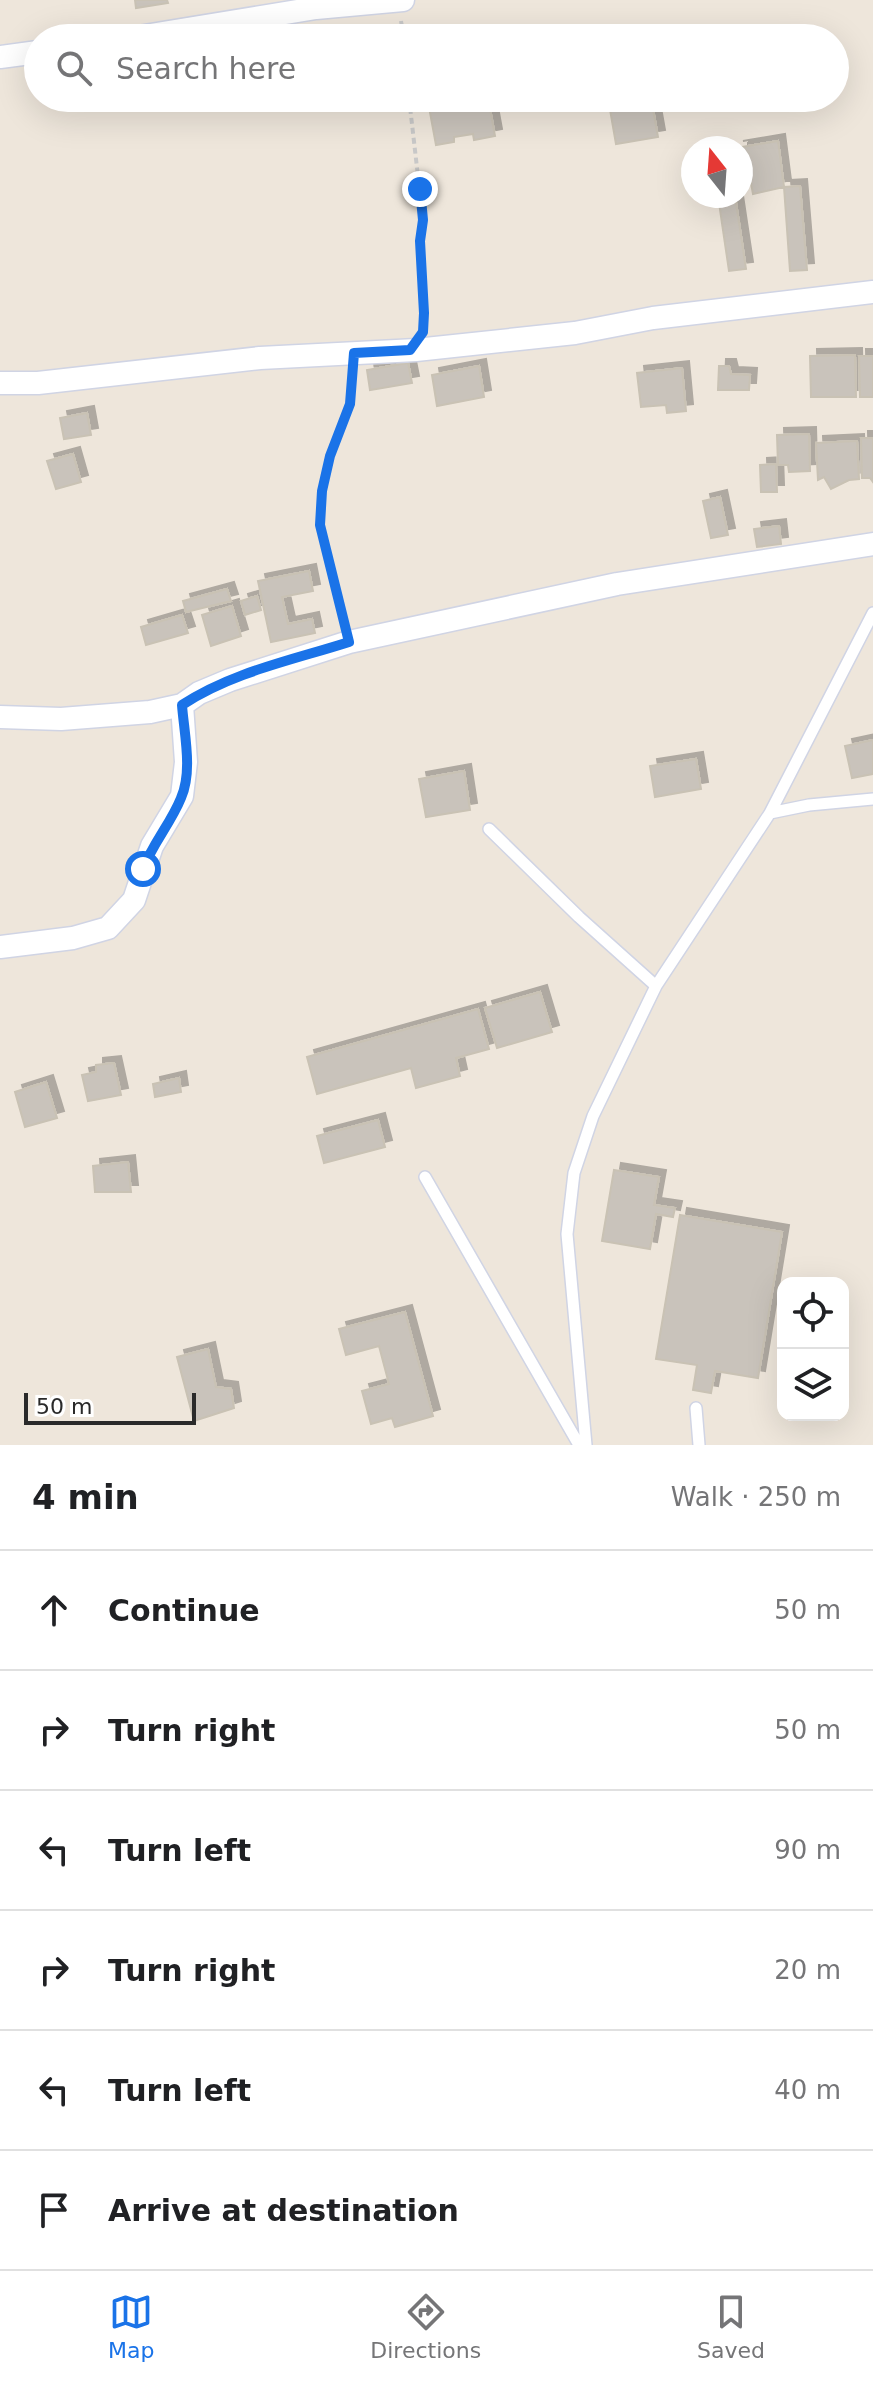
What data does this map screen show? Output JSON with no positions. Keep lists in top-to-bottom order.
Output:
{
  "scale_bar": "50 m",
  "north": "top",
  "page": {
    "search": "Search here",
    "scale": "50 m",
    "heading": ["4 min", "Walk · 250 m"],
    "list": [
      ["Continue", "50 m"],
      ["Turn right", "50 m"],
      ["Turn left", "90 m"],
      ["Turn right", "20 m"],
      ["Turn left", "40 m"],
      "Arrive at destination"
    ],
    "nav": ["Map", "Directions", "Saved"]
  }
}
